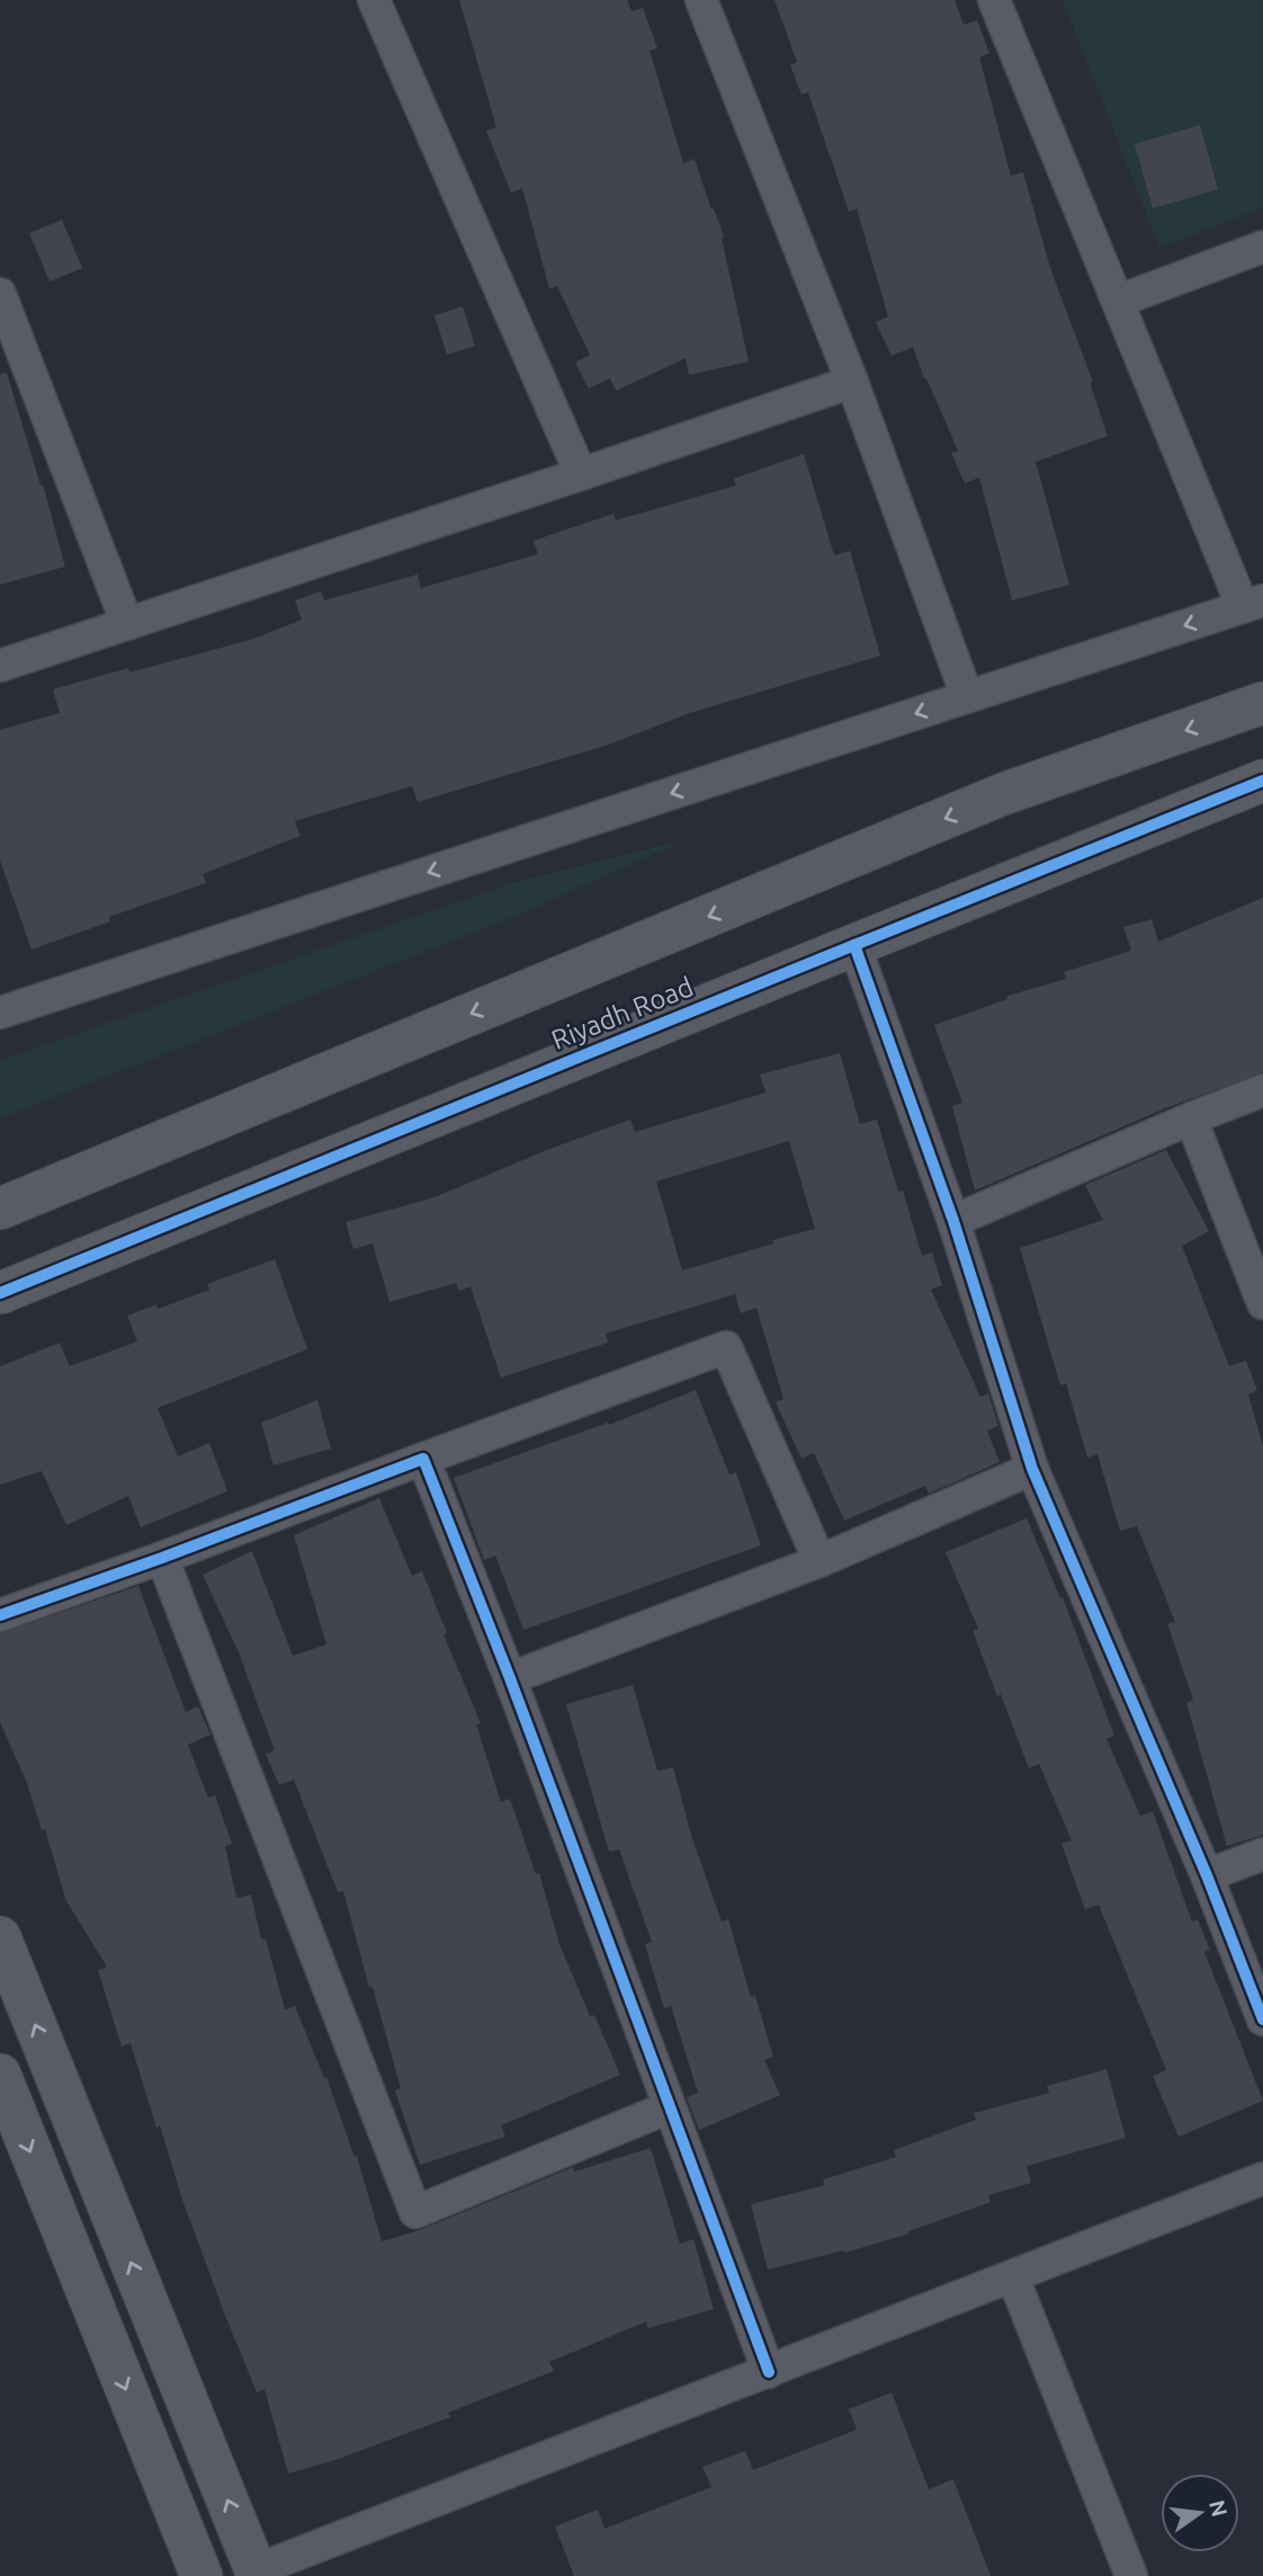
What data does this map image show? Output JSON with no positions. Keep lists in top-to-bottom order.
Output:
{
  "streets": {
    "street": ["Riyadh Road"]
  },
  "north": "right"
}
